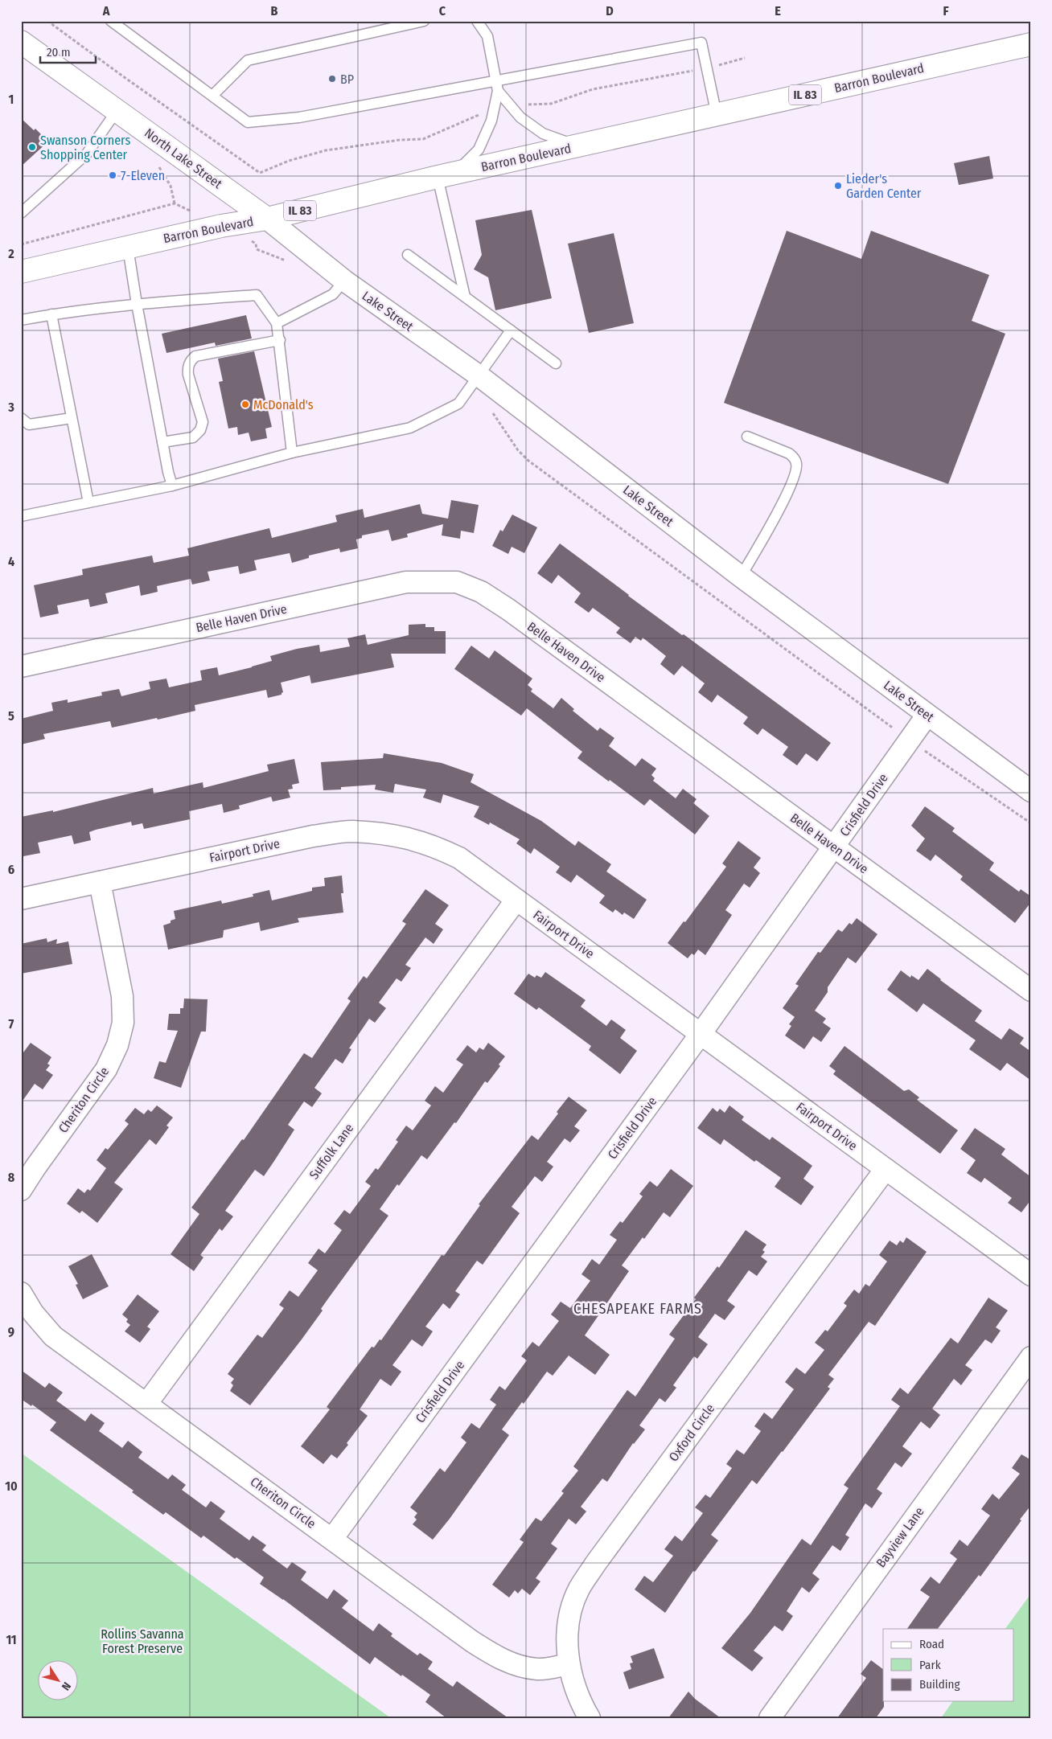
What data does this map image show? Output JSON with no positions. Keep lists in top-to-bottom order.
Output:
{
  "streets": {
    "main road": ["Barron Boulevard", "IL 83", "North Lake Street"],
    "street": [
      "Lake Street",
      "Belle Haven Drive",
      "Crisfield Drive",
      "Fairport Drive",
      "Cheriton Circle",
      "Suffolk Lane",
      "Oxford Circle",
      "Bayview Lane"
    ]
  },
  "crossings": [
    ["Barron Boulevard", "North Lake Street"],
    ["Barron Boulevard", "Lake Street"],
    ["North Lake Street", "Lake Street"],
    ["Lake Street", "Crisfield Drive"],
    ["Belle Haven Drive", "Crisfield Drive"],
    ["Crisfield Drive", "Fairport Drive"],
    ["Crisfield Drive", "Cheriton Circle"],
    ["Fairport Drive", "Cheriton Circle"],
    ["Fairport Drive", "Suffolk Lane"],
    ["Fairport Drive", "Oxford Circle"],
    ["Cheriton Circle", "Suffolk Lane"],
    ["Cheriton Circle", "Oxford Circle"]
  ],
  "districts": ["CHESAPEAKE FARMS"],
  "parks": ["Rollins Savanna Forest Preserve"],
  "places": [
    "BP",
    "Swanson Corners Shopping Center",
    "7-Eleven",
    "Lieder's Garden Center",
    "McDonald's"
  ],
  "legend": ["Road", "Park", "Building"],
  "scale_bar": "20 m",
  "north": "bottom right",
  "grid": {
    "columns": [
      "A",
      "B",
      "C",
      "D",
      "E",
      "F"
    ],
    "rows": [
      "1",
      "2",
      "3",
      "4",
      "5",
      "6",
      "7",
      "8",
      "9",
      "10",
      "11"
    ]
  }
}
